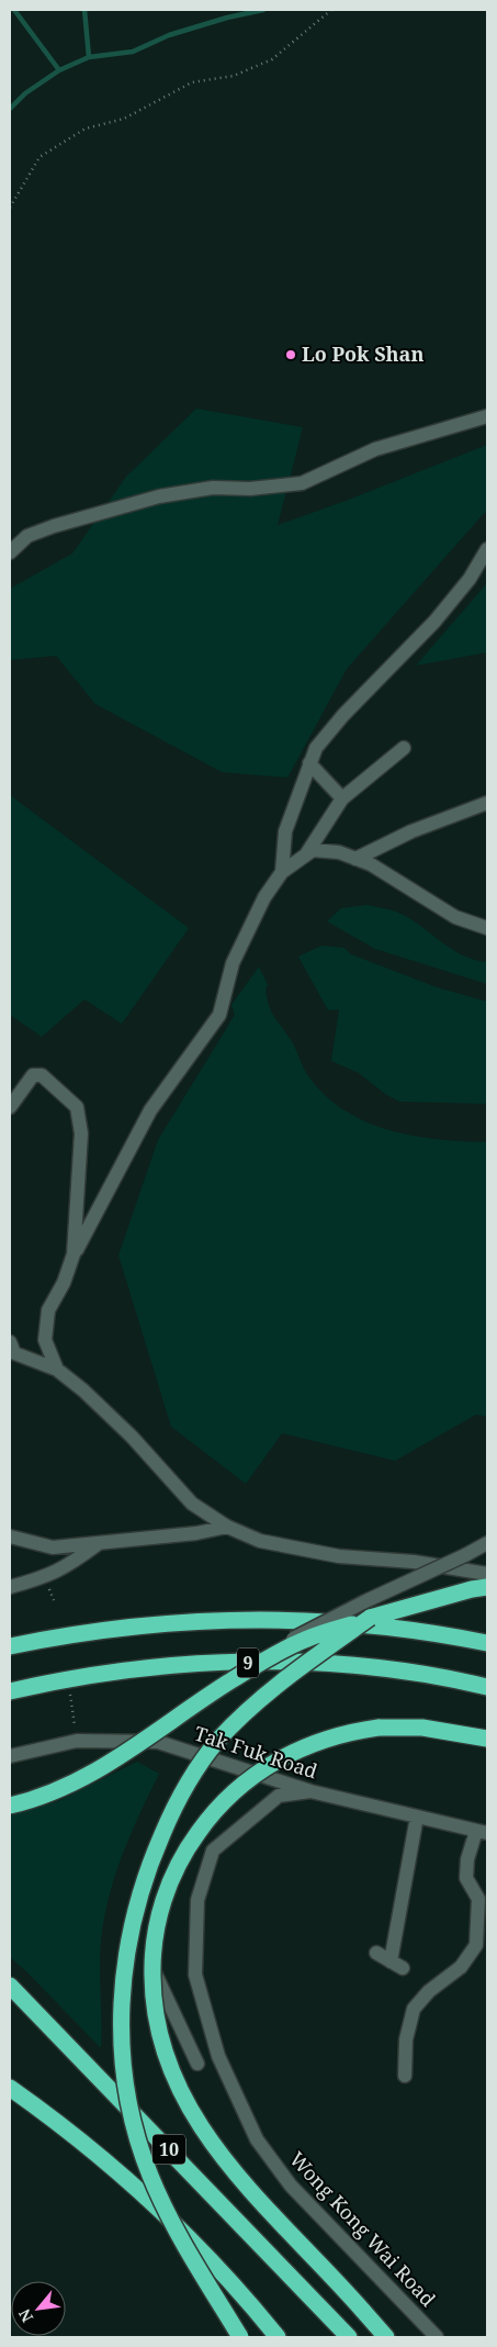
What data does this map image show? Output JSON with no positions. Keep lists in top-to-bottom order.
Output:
{
  "streets": {
    "highway": ["9", "10"],
    "street": ["Tak Fuk Road", "Wong Kong Wai Road"]
  },
  "crossings": [
    ["Tak Fuk Road", "Wong Kong Wai Road"]
  ],
  "places": ["Lo Pok Shan"],
  "north": "bottom left"
}
